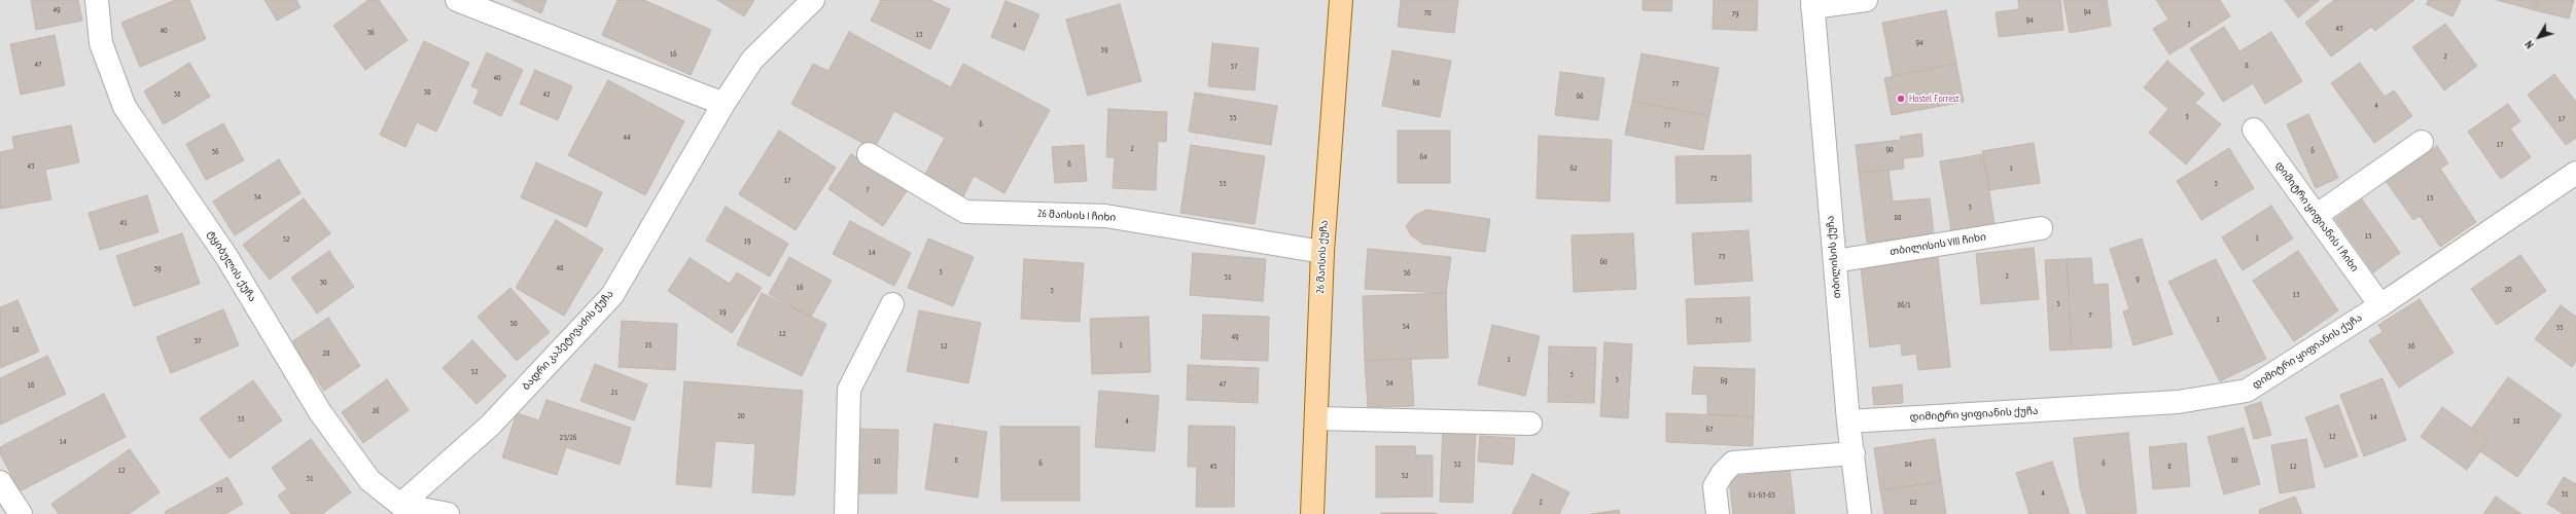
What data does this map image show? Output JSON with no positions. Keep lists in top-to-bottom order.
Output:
{
  "streets": {
    "main road": ["26 მაისის ქუჩა"],
    "street": [
      "26 მაისის I ჩიხი",
      "დიმიტრი ყიფიანის I ჩიხი",
      "თბილისის VIII ჩიხი",
      "თბილისის ქუჩა",
      "ტყიბულის ქუჩა",
      "ბადრი კაპეტივაძის ქუჩა",
      "დიმიტრი ყიფიანის ქუჩა"
    ]
  },
  "crossings": [
    ["26 მაისის I ჩიხი", "26 მაისის ქუჩა"],
    ["დიმიტრი ყიფიანის I ჩიხი", "დიმიტრი ყიფიანის ქუჩა"],
    ["თბილისის VIII ჩიხი", "თბილისის ქუჩა"],
    ["თბილისის ქუჩა", "დიმიტრი ყიფიანის ქუჩა"],
    ["ტყიბულის ქუჩა", "ბადრი კაპეტივაძის ქუჩა"]
  ],
  "places": ["Hostel Forrest"],
  "house_numbers": [
    "49",
    "94",
    "70",
    "79",
    "94",
    "5",
    "4",
    "43",
    "40",
    "36",
    "13",
    "94",
    "59",
    "16",
    "2",
    "47",
    "8",
    "57",
    "40",
    "68",
    "77",
    "38",
    "38",
    "42",
    "66",
    "4",
    "5",
    "55",
    "17",
    "6",
    "77",
    "44",
    "17",
    "2",
    "90",
    "6",
    "36",
    "64",
    "6",
    "43",
    "62",
    "1",
    "75",
    "17",
    "53",
    "3",
    "7",
    "34",
    "15",
    "3",
    "88",
    "41",
    "15",
    "1",
    "32",
    "19",
    "14",
    "73",
    "60",
    "48",
    "39",
    "5",
    "56",
    "2",
    "51",
    "9",
    "30",
    "16",
    "20",
    "3",
    "13",
    "5",
    "86/1",
    "19",
    "7",
    "1",
    "71",
    "50",
    "54",
    "35",
    "18",
    "12",
    "49",
    "37",
    "21",
    "1",
    "12",
    "16",
    "28",
    "1",
    "52",
    "3",
    "3",
    "69",
    "54",
    "47",
    "16",
    "21",
    "26",
    "20",
    "14",
    "33",
    "4",
    "18",
    "67",
    "12",
    "23/26",
    "14",
    "8",
    "10",
    "10",
    "6",
    "6",
    "52",
    "84",
    "45",
    "8",
    "12",
    "12",
    "52",
    "31",
    "35",
    "4",
    "31",
    "61-63-65",
    "2",
    "82"
  ],
  "north": "bottom left"
}
